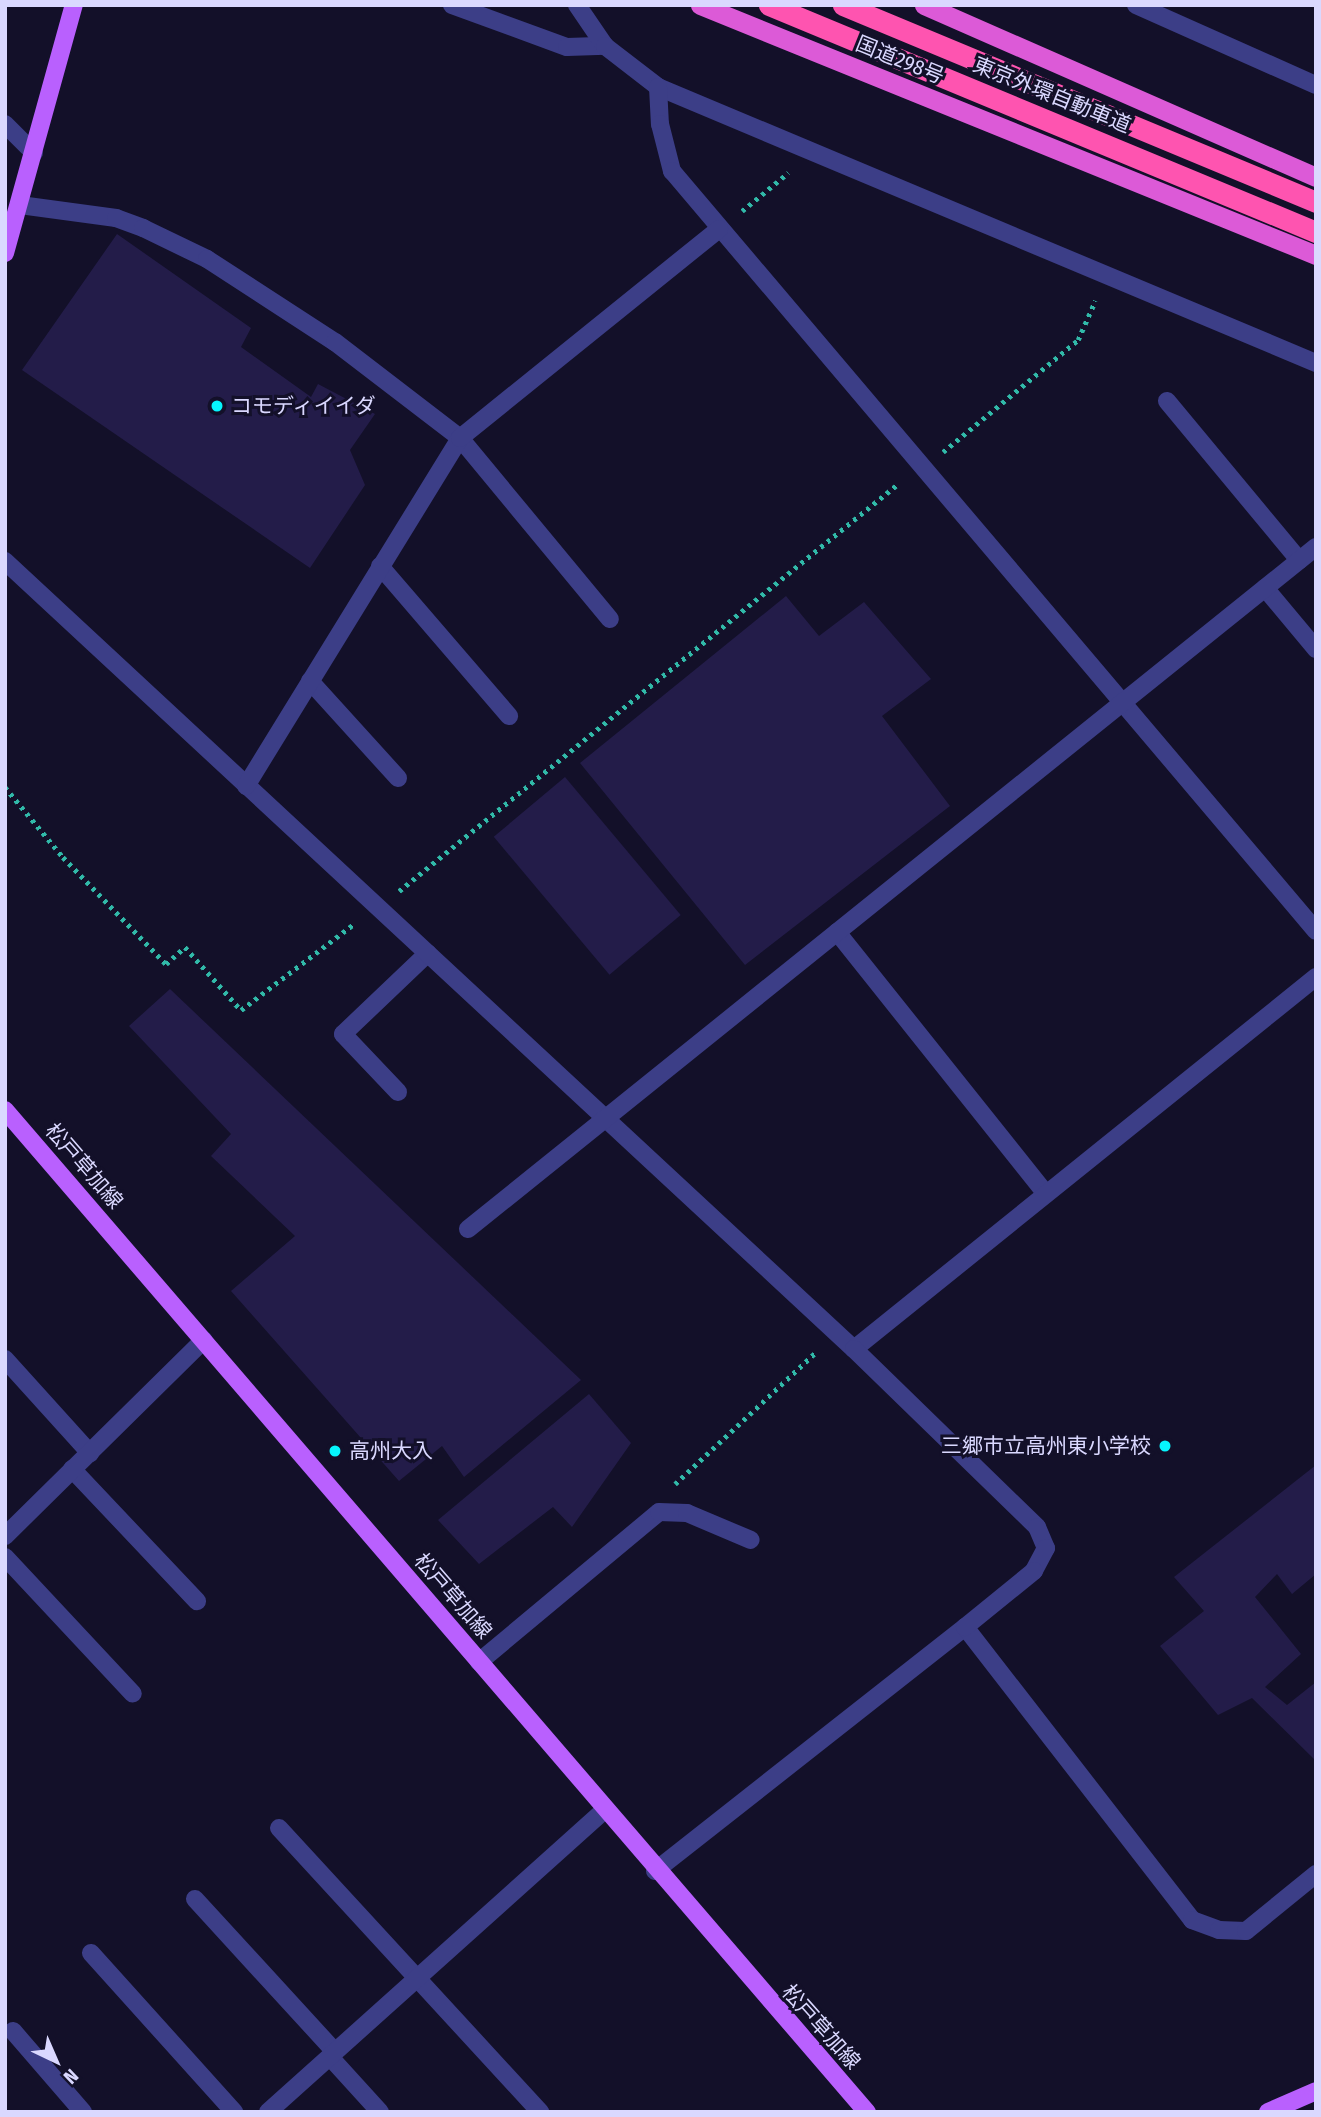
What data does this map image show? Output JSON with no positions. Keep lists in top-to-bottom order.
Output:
{
  "streets": {
    "highway": ["国道298号", "東京外環自動車道"],
    "main road": ["松戸草加線"]
  },
  "places": ["コモディイイダ", "三郷市立高州東小学校", "高州大入"],
  "north": "bottom right"
}
